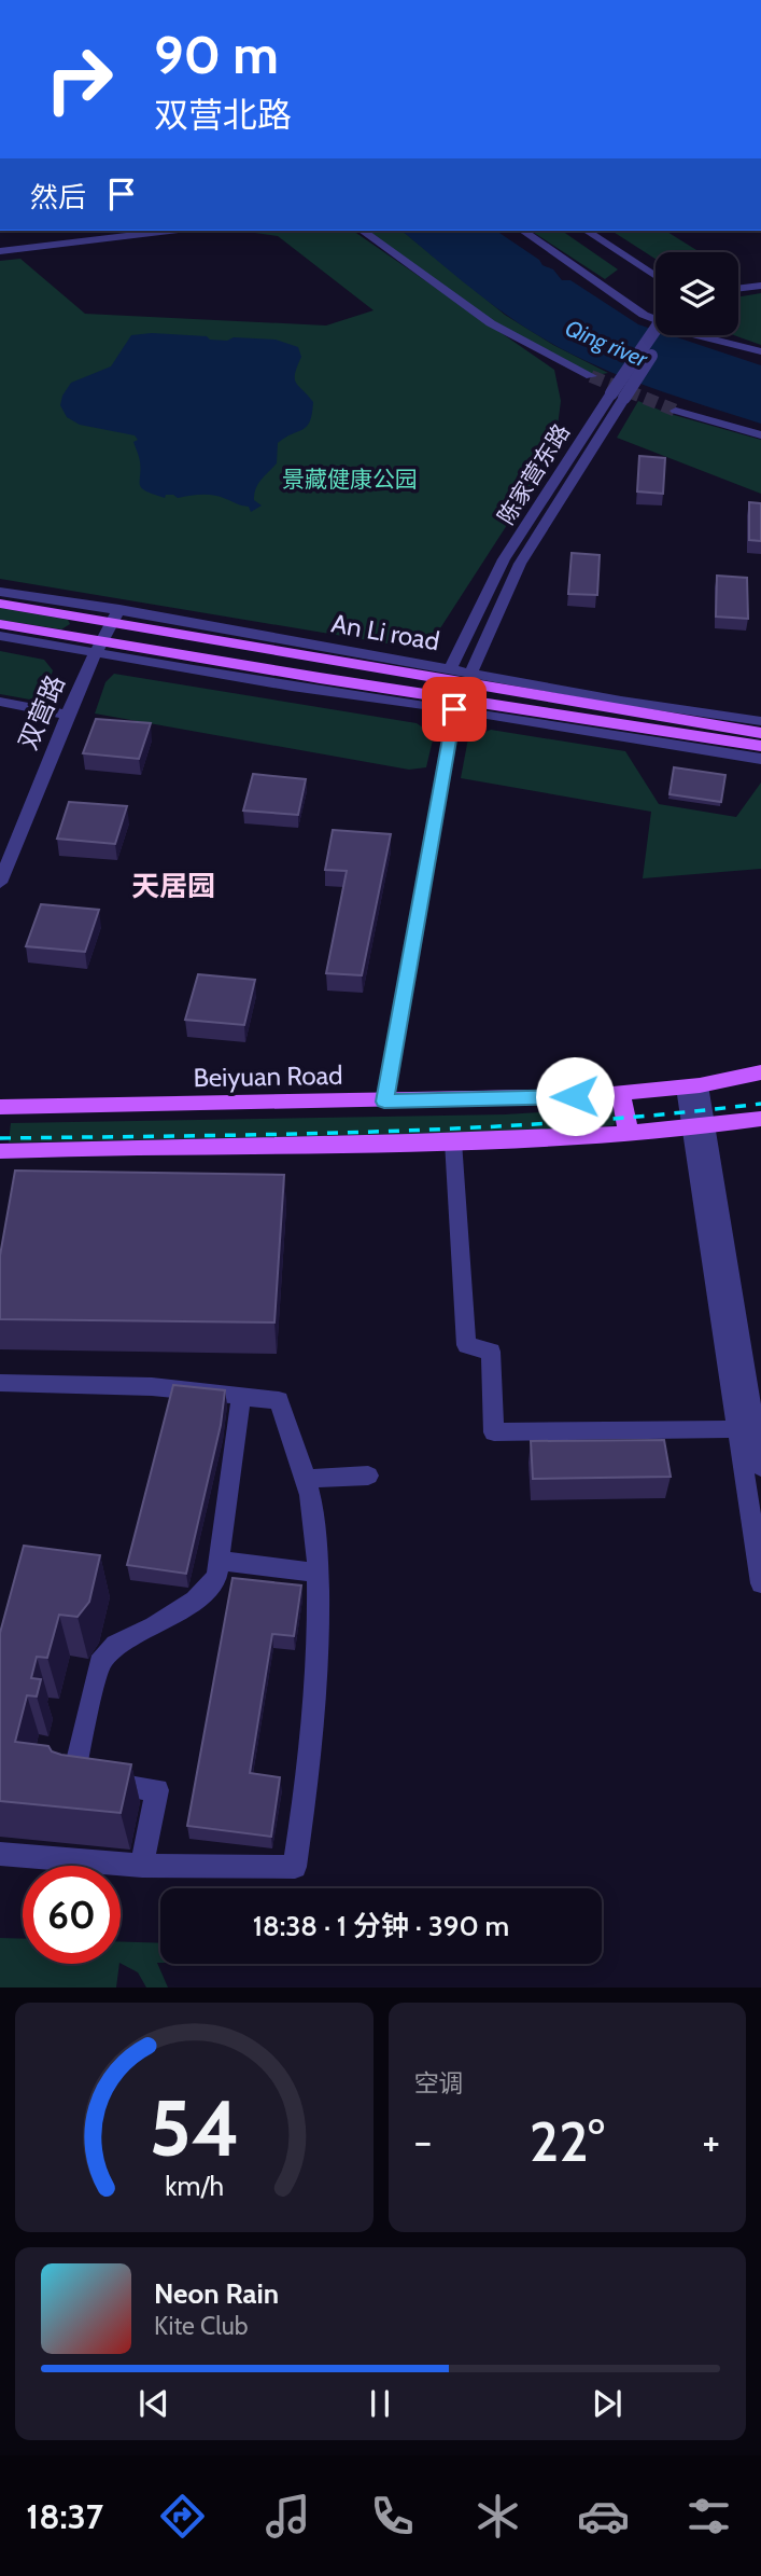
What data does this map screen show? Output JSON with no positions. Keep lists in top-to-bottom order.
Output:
{
  "streets": {
    "main road": ["An Li road", "Beiyuan Road"],
    "street": ["陈家营东路", "双营路"]
  },
  "crossings": [
    ["陈家营东路", "An Li road"],
    ["An Li road", "双营路"]
  ],
  "districts": ["天居园"],
  "water": ["Qing river"],
  "parks": ["景藏健康公园"],
  "page": {
    "turn": ["90 m", "双营北路"],
    "then": "然后",
    "limit": "60",
    "trip": "18:38 · 1 分钟 · 390 m",
    "tile": "空调",
    "heat": ["−", "22°", "+"],
    "song": ["Neon Rain", "Kite Club"],
    "tabs": "18:37",
    "gauge": ["54", "km/h"]
  }
}
